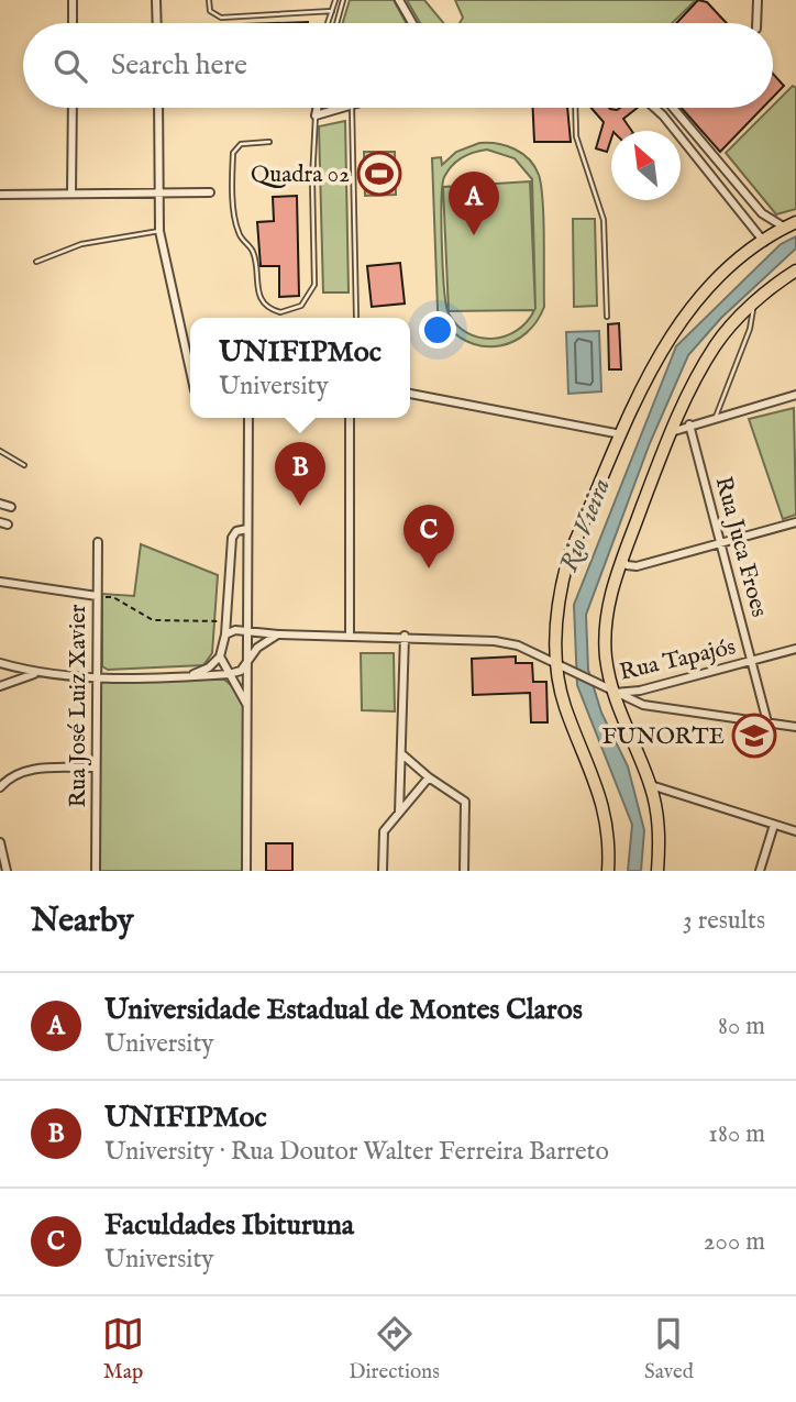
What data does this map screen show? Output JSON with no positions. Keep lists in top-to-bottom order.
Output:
{
  "streets": {
    "street": ["Rua Juca Froes", "Rua Tapajós", "Rua José Luiz Xavier"]
  },
  "crossings": [
    ["Rua Juca Froes", "Rua Tapajós"]
  ],
  "water": ["Rio Vieira"],
  "places": {
    "sports": ["Quadra 02"],
    "school or university": ["FUNORTE"]
  },
  "north": "top left",
  "page": {
    "search": "Search here",
    "pins": ["A", "B", "C"],
    "popup": ["UNIFIPMoc", "University"],
    "heading": ["Nearby", "3 results"],
    "list": [
      {
        "mark": "A",
        "name": "Universidade Estadual de Montes Claros",
        "note": "University",
        "value": "80 m"
      },
      {
        "mark": "B",
        "name": "UNIFIPMoc",
        "note": "University · Rua Doutor Walter Ferreira Barreto",
        "value": "180 m"
      },
      {
        "mark": "C",
        "name": "Faculdades Ibituruna",
        "note": "University",
        "value": "200 m"
      }
    ],
    "nav": ["Map", "Directions", "Saved"]
  }
}
